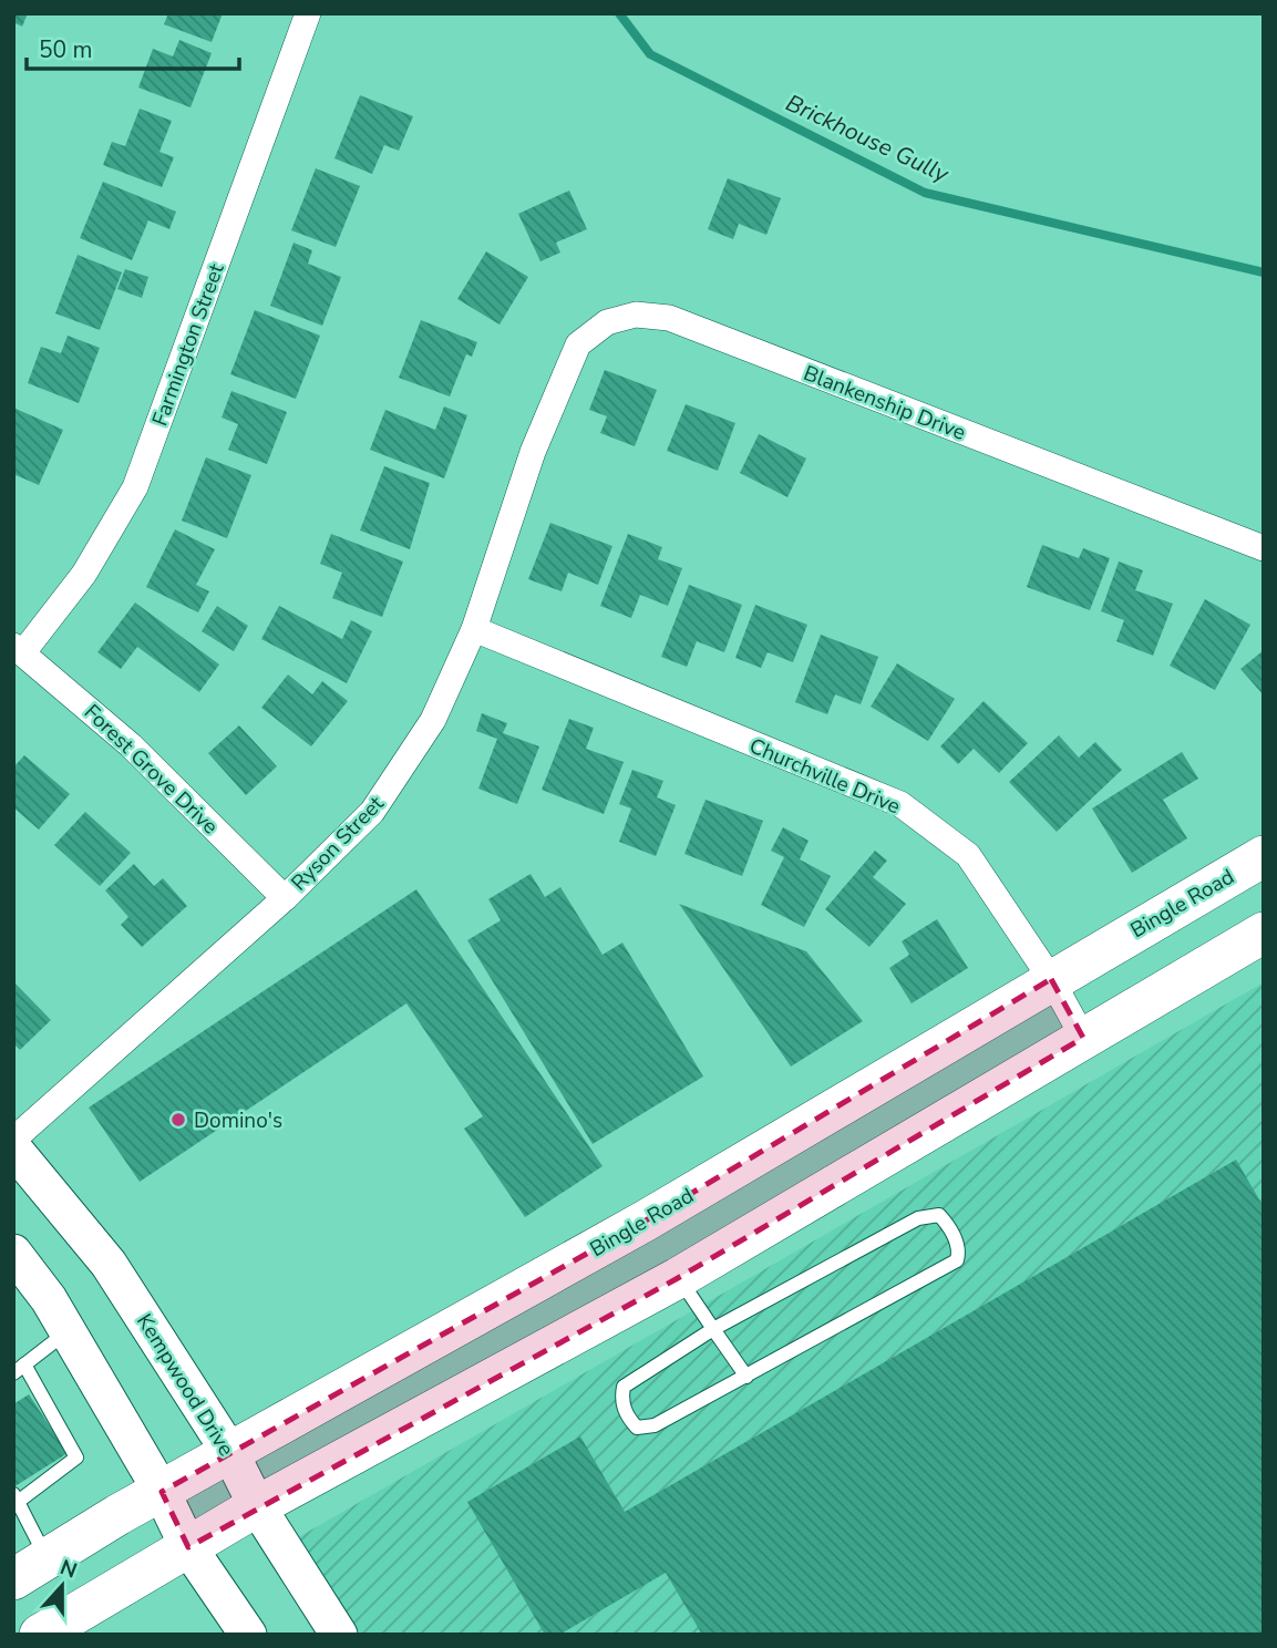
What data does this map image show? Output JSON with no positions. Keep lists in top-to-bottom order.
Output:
{
  "streets": {
    "main road": ["Bingle Road", "Kempwood Drive"],
    "street": [
      "Farmington Street",
      "Blankenship Drive",
      "Forest Grove Drive",
      "Churchville Drive",
      "Ryson Street"
    ]
  },
  "crossings": [
    ["Farmington Street", "Forest Grove Drive"],
    ["Blankenship Drive", "Ryson Street"],
    ["Forest Grove Drive", "Ryson Street"],
    ["Churchville Drive", "Ryson Street"],
    ["Churchville Drive", "Bingle Road"],
    ["Bingle Road", "Kempwood Drive"]
  ],
  "water": ["Brickhouse Gully"],
  "places": ["Domino's"],
  "scale_bar": "50 m",
  "north": "top"
}
